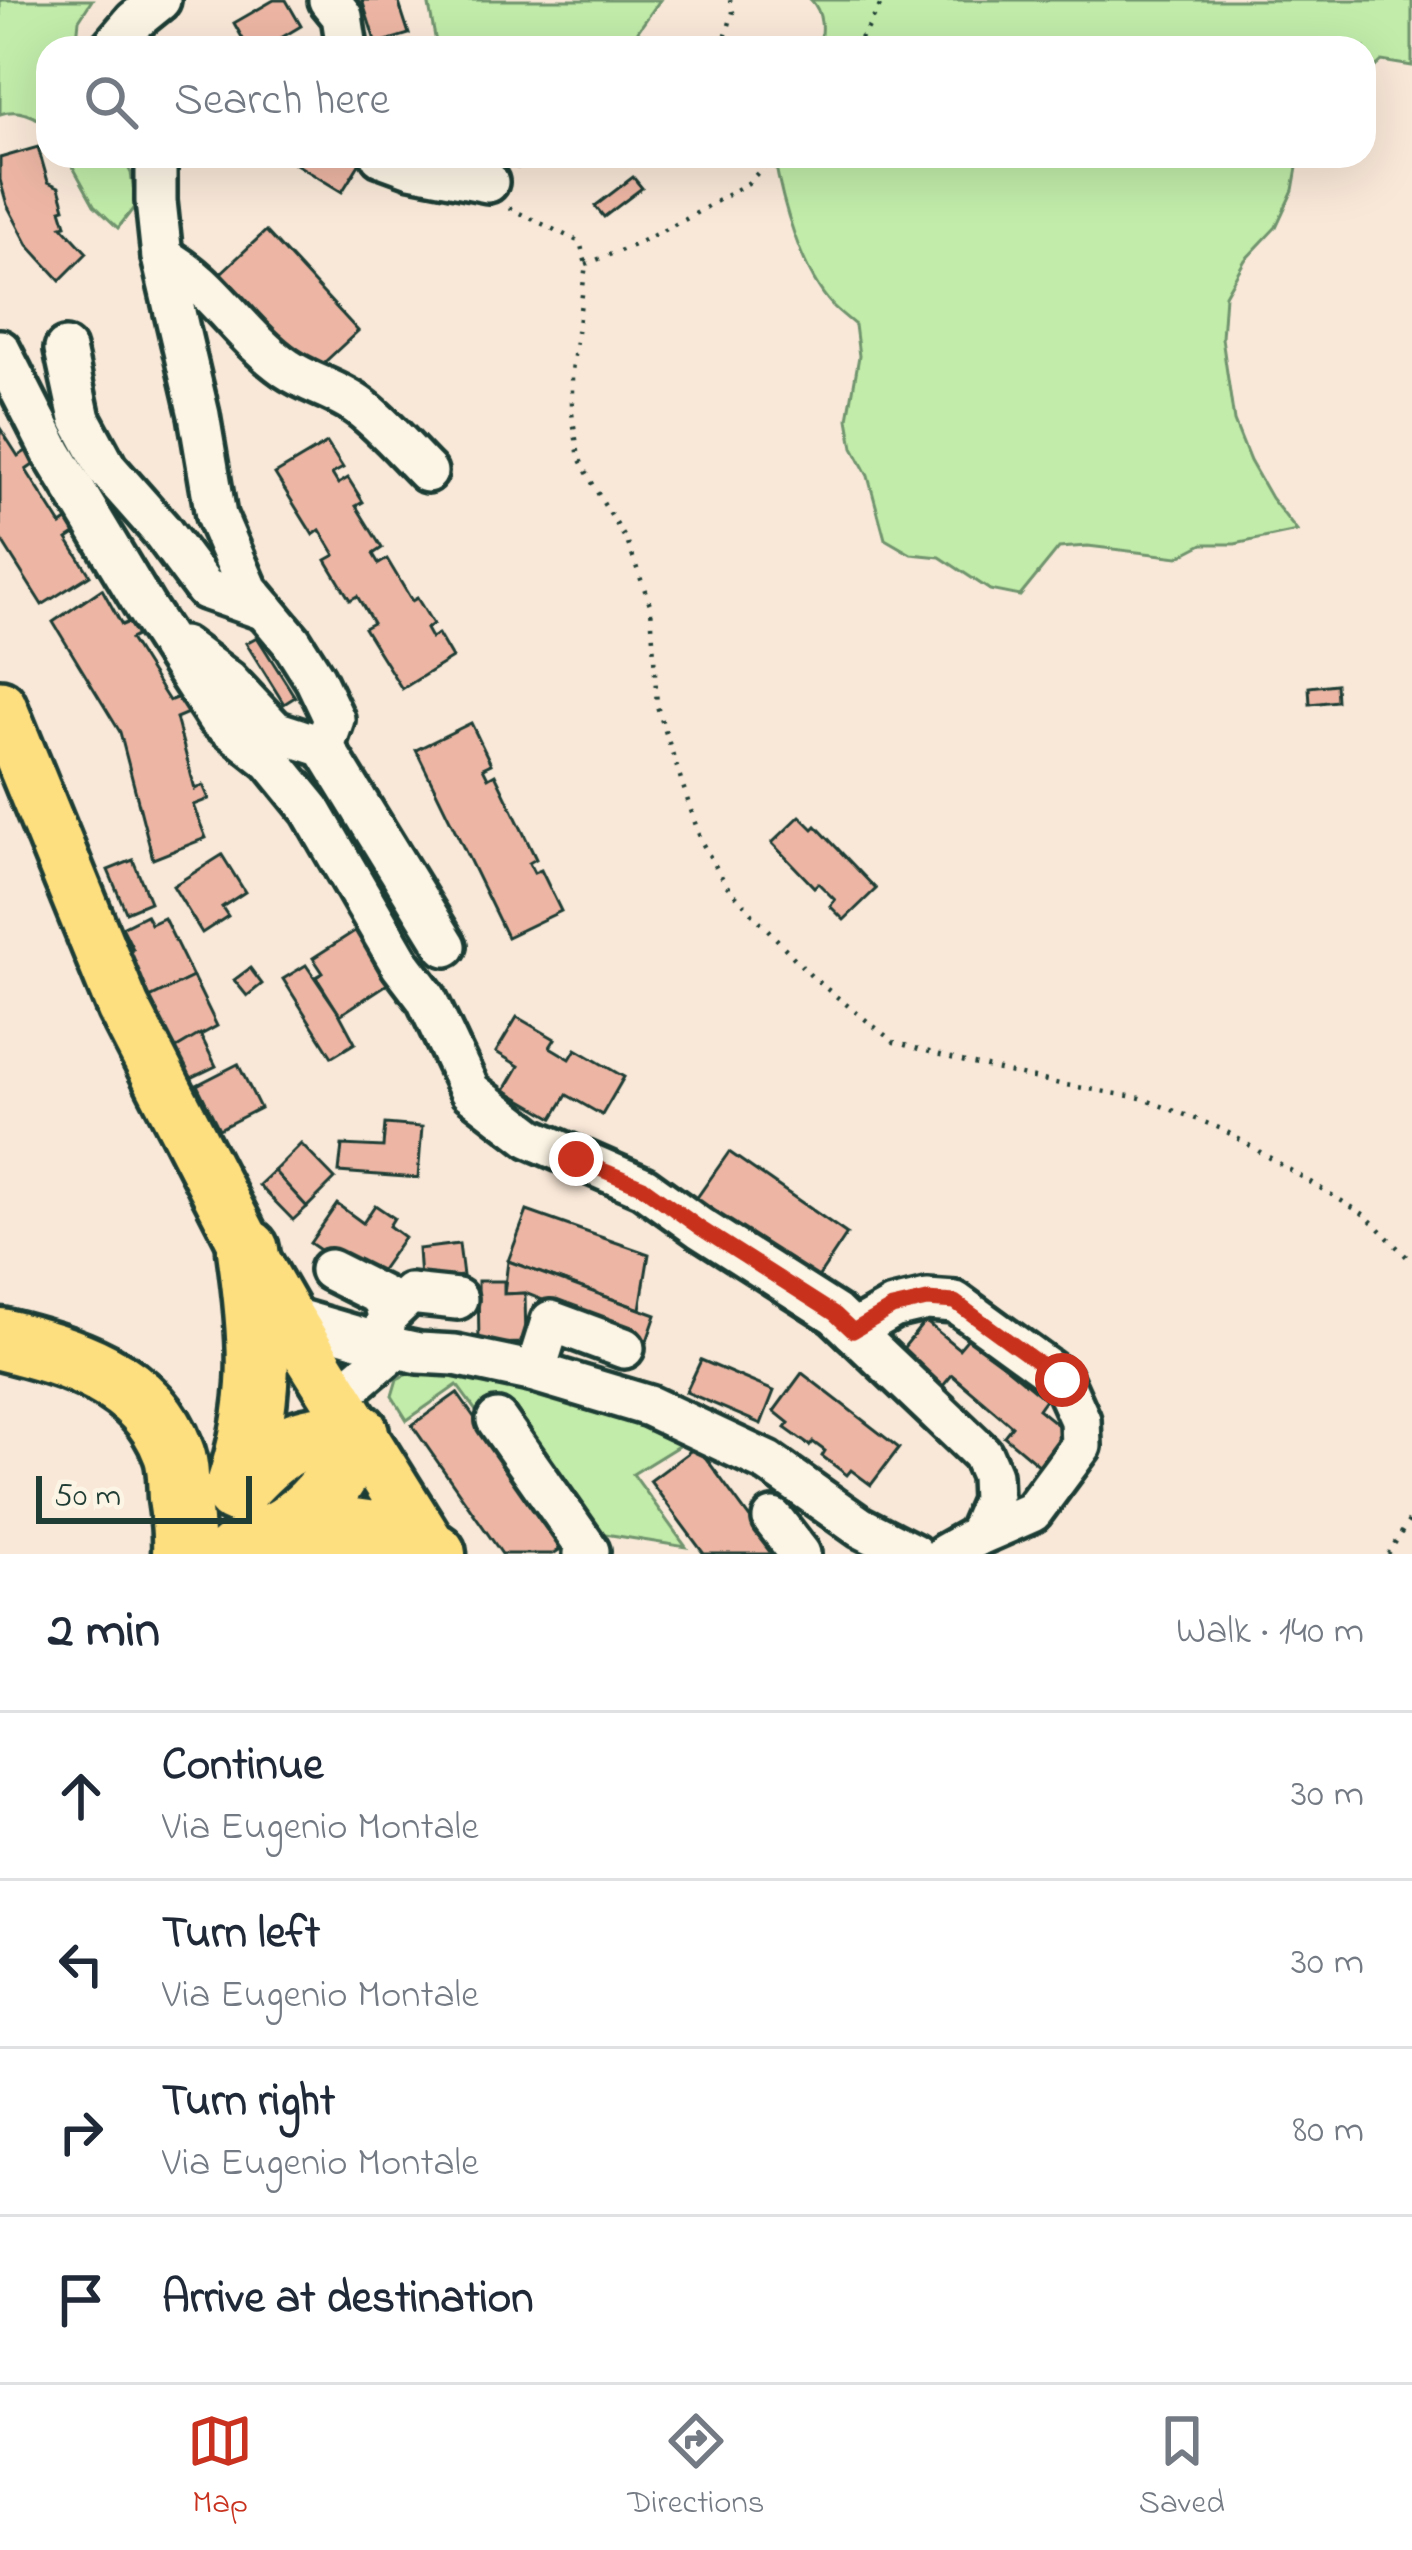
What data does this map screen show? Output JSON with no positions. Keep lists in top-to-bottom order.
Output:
{
  "scale_bar": "50 m",
  "page": {
    "search": "Search here",
    "scale": "50 m",
    "heading": ["2 min", "Walk · 140 m"],
    "list": [
      ["Continue", "Via Eugenio Montale", "30 m"],
      ["Turn left", "Via Eugenio Montale", "30 m"],
      ["Turn right", "Via Eugenio Montale", "80 m"],
      "Arrive at destination"
    ],
    "nav": ["Map", "Directions", "Saved"]
  }
}
